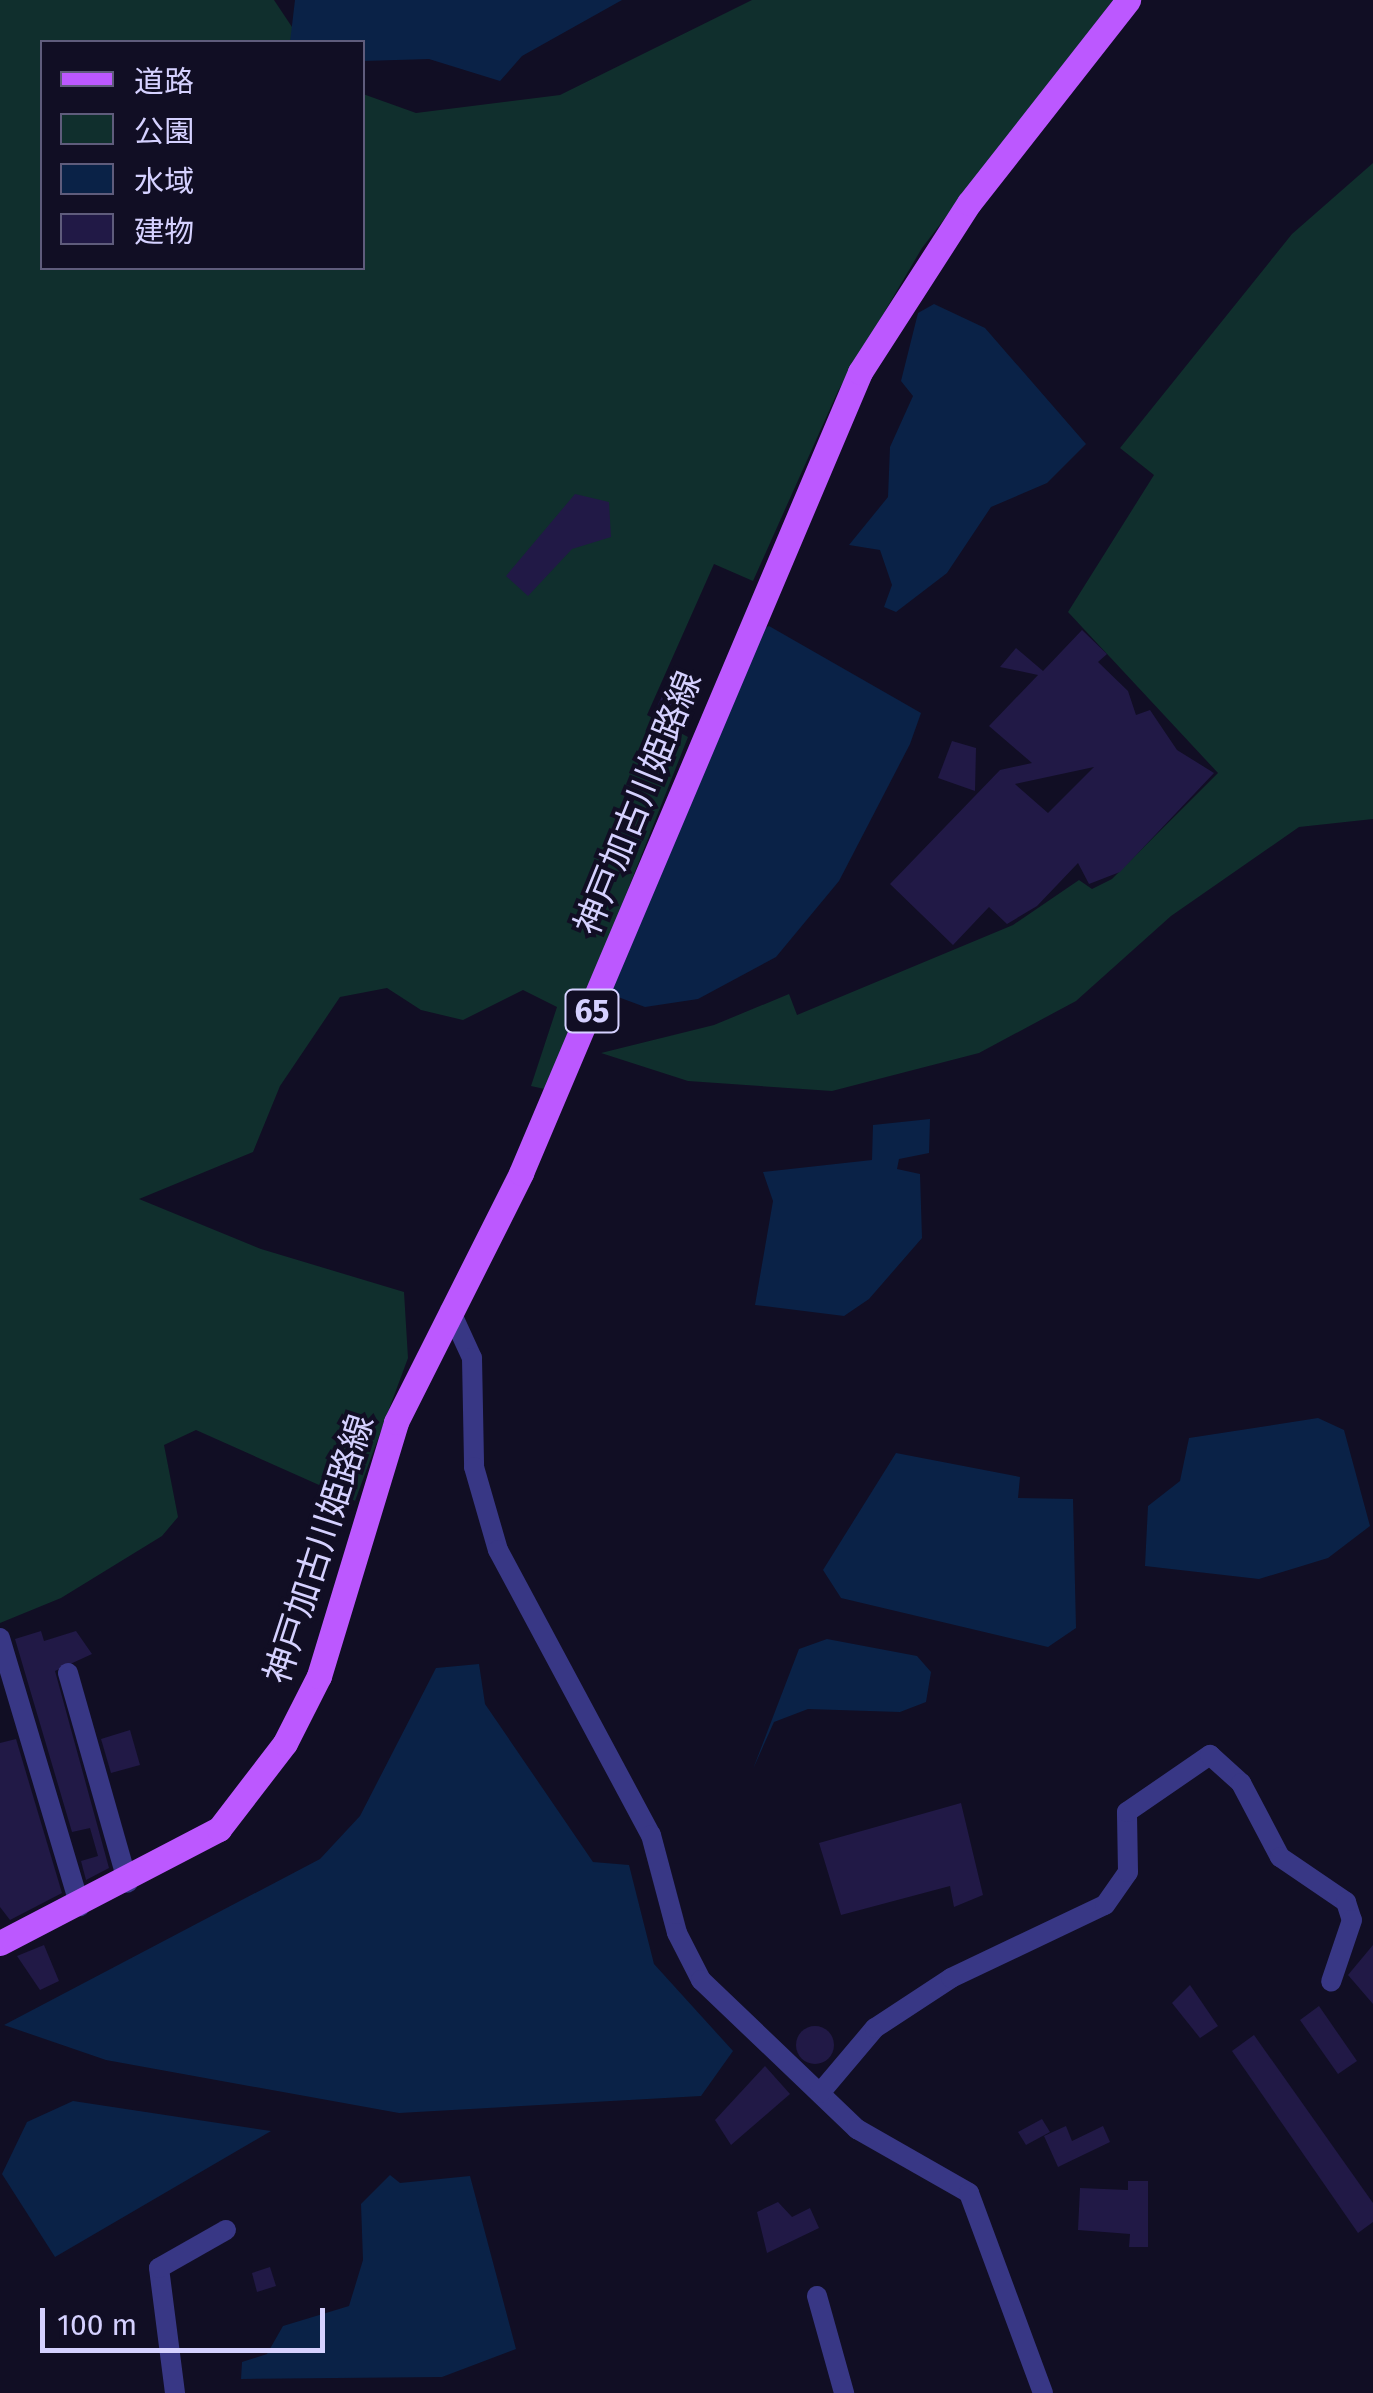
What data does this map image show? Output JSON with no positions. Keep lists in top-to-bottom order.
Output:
{
  "streets": {
    "main road": ["神戸加古川姫路線", "65"]
  },
  "legend": [
    "道路",
    "公園",
    "水域",
    "建物"
  ],
  "scale_bar": "100 m"
}
